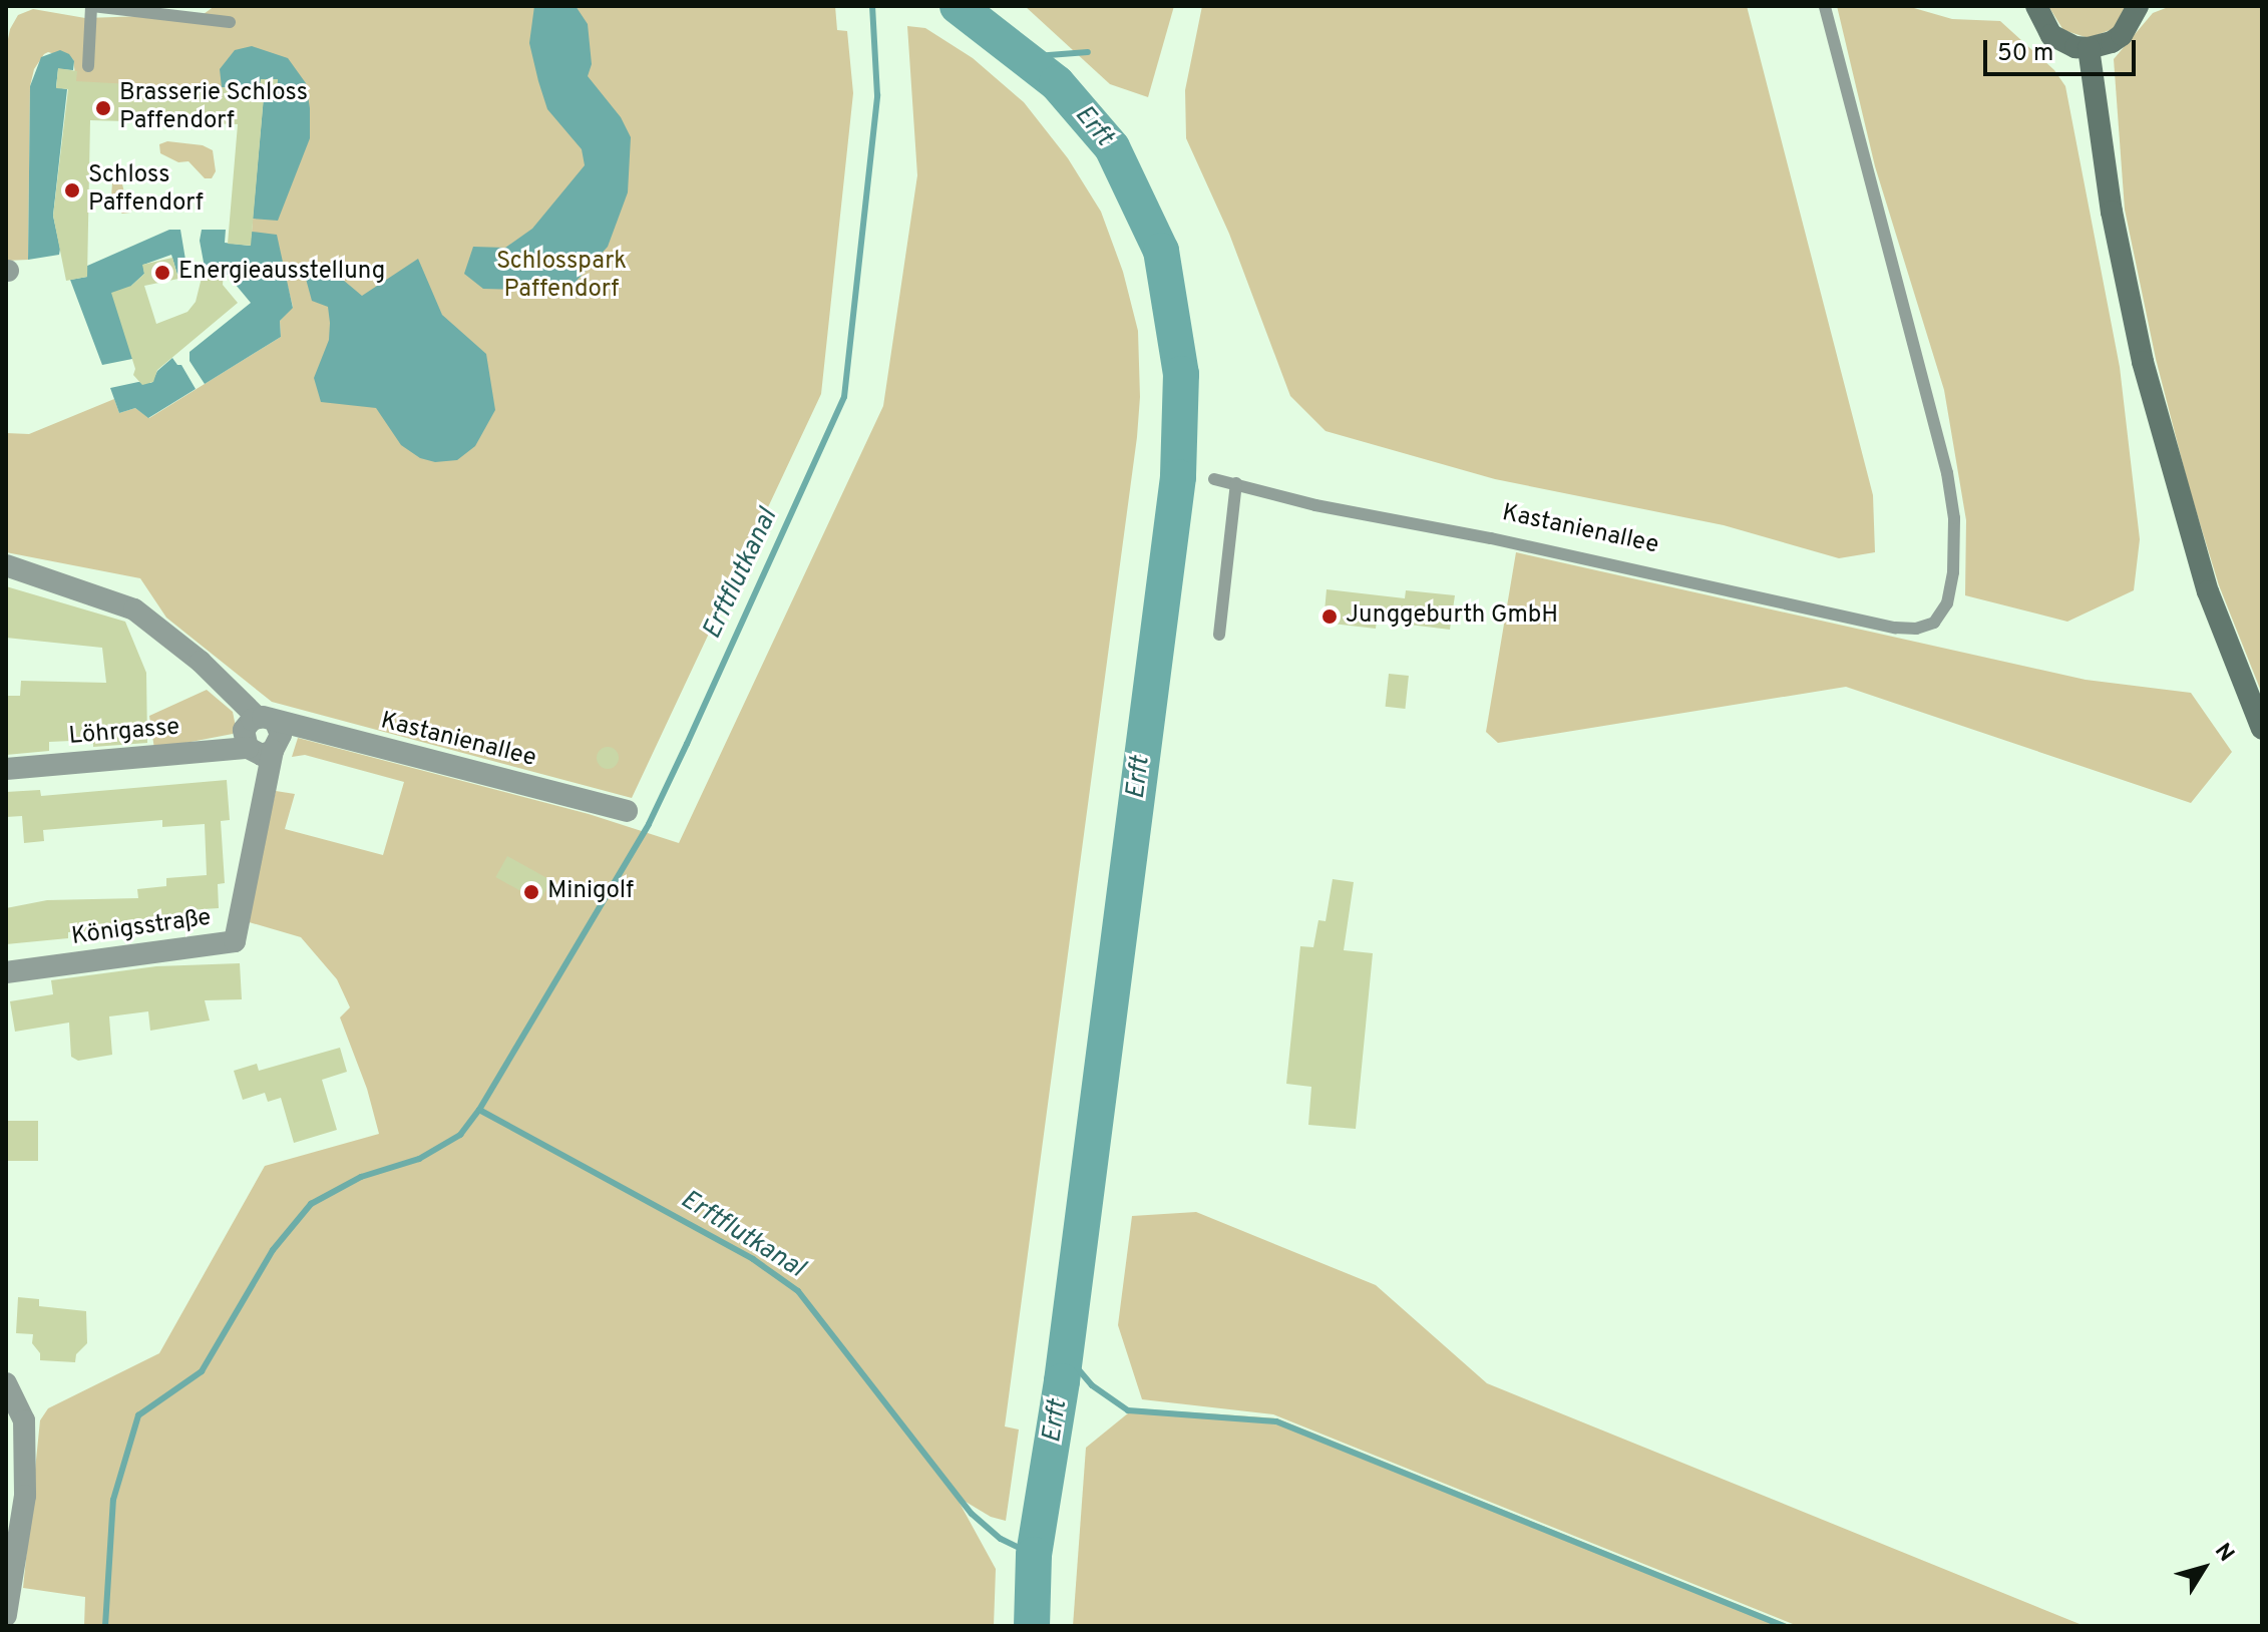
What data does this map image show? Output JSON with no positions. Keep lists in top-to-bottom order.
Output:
{
  "streets": {
    "street": ["Kastanienallee", "Löhrgasse", "Königsstraße"]
  },
  "crossings": [
    ["Kastanienallee", "Löhrgasse"],
    ["Kastanienallee", "Königsstraße"],
    ["Löhrgasse", "Königsstraße"]
  ],
  "water": ["Erft", "Erftflutkanal"],
  "parks": ["Schlosspark Paffendorf"],
  "places": [
    "Brasserie Schloss Paffendorf",
    "Schloss Paffendorf",
    "Energieausstellung",
    "Junggeburth GmbH",
    "Minigolf"
  ],
  "scale_bar": "50 m",
  "north": "top right"
}
